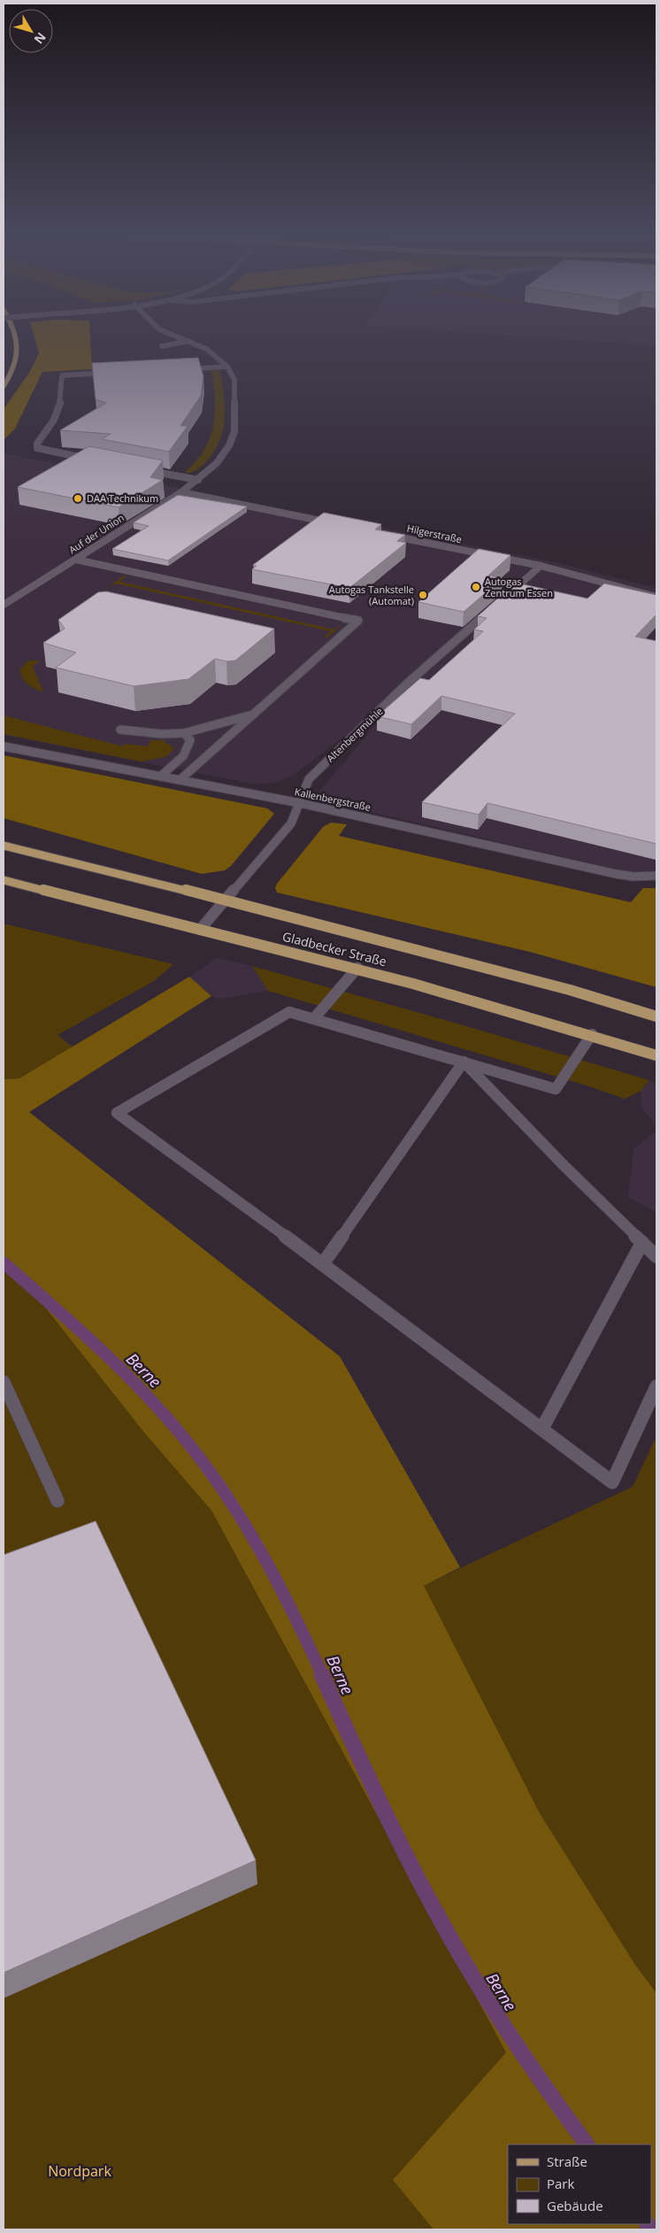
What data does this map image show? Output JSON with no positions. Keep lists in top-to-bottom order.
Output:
{
  "streets": {
    "main road": ["Gladbecker Straße"],
    "street": [
      "Auf der Union",
      "Hilgerstraße",
      "Altenbergmühle",
      "Kallenbergstraße"
    ]
  },
  "crossings": [
    ["Hilgerstraße", "Altenbergmühle"],
    ["Altenbergmühle", "Kallenbergstraße"],
    ["Altenbergmühle", "Gladbecker Straße"]
  ],
  "water": ["Berne"],
  "parks": ["Nordpark"],
  "places": ["DAA Technikum", "Autogas Zentrum Essen", "Autogas Tankstelle (Automat)"],
  "legend": ["Straße", "Park", "Gebäude"],
  "north": "bottom right"
}
